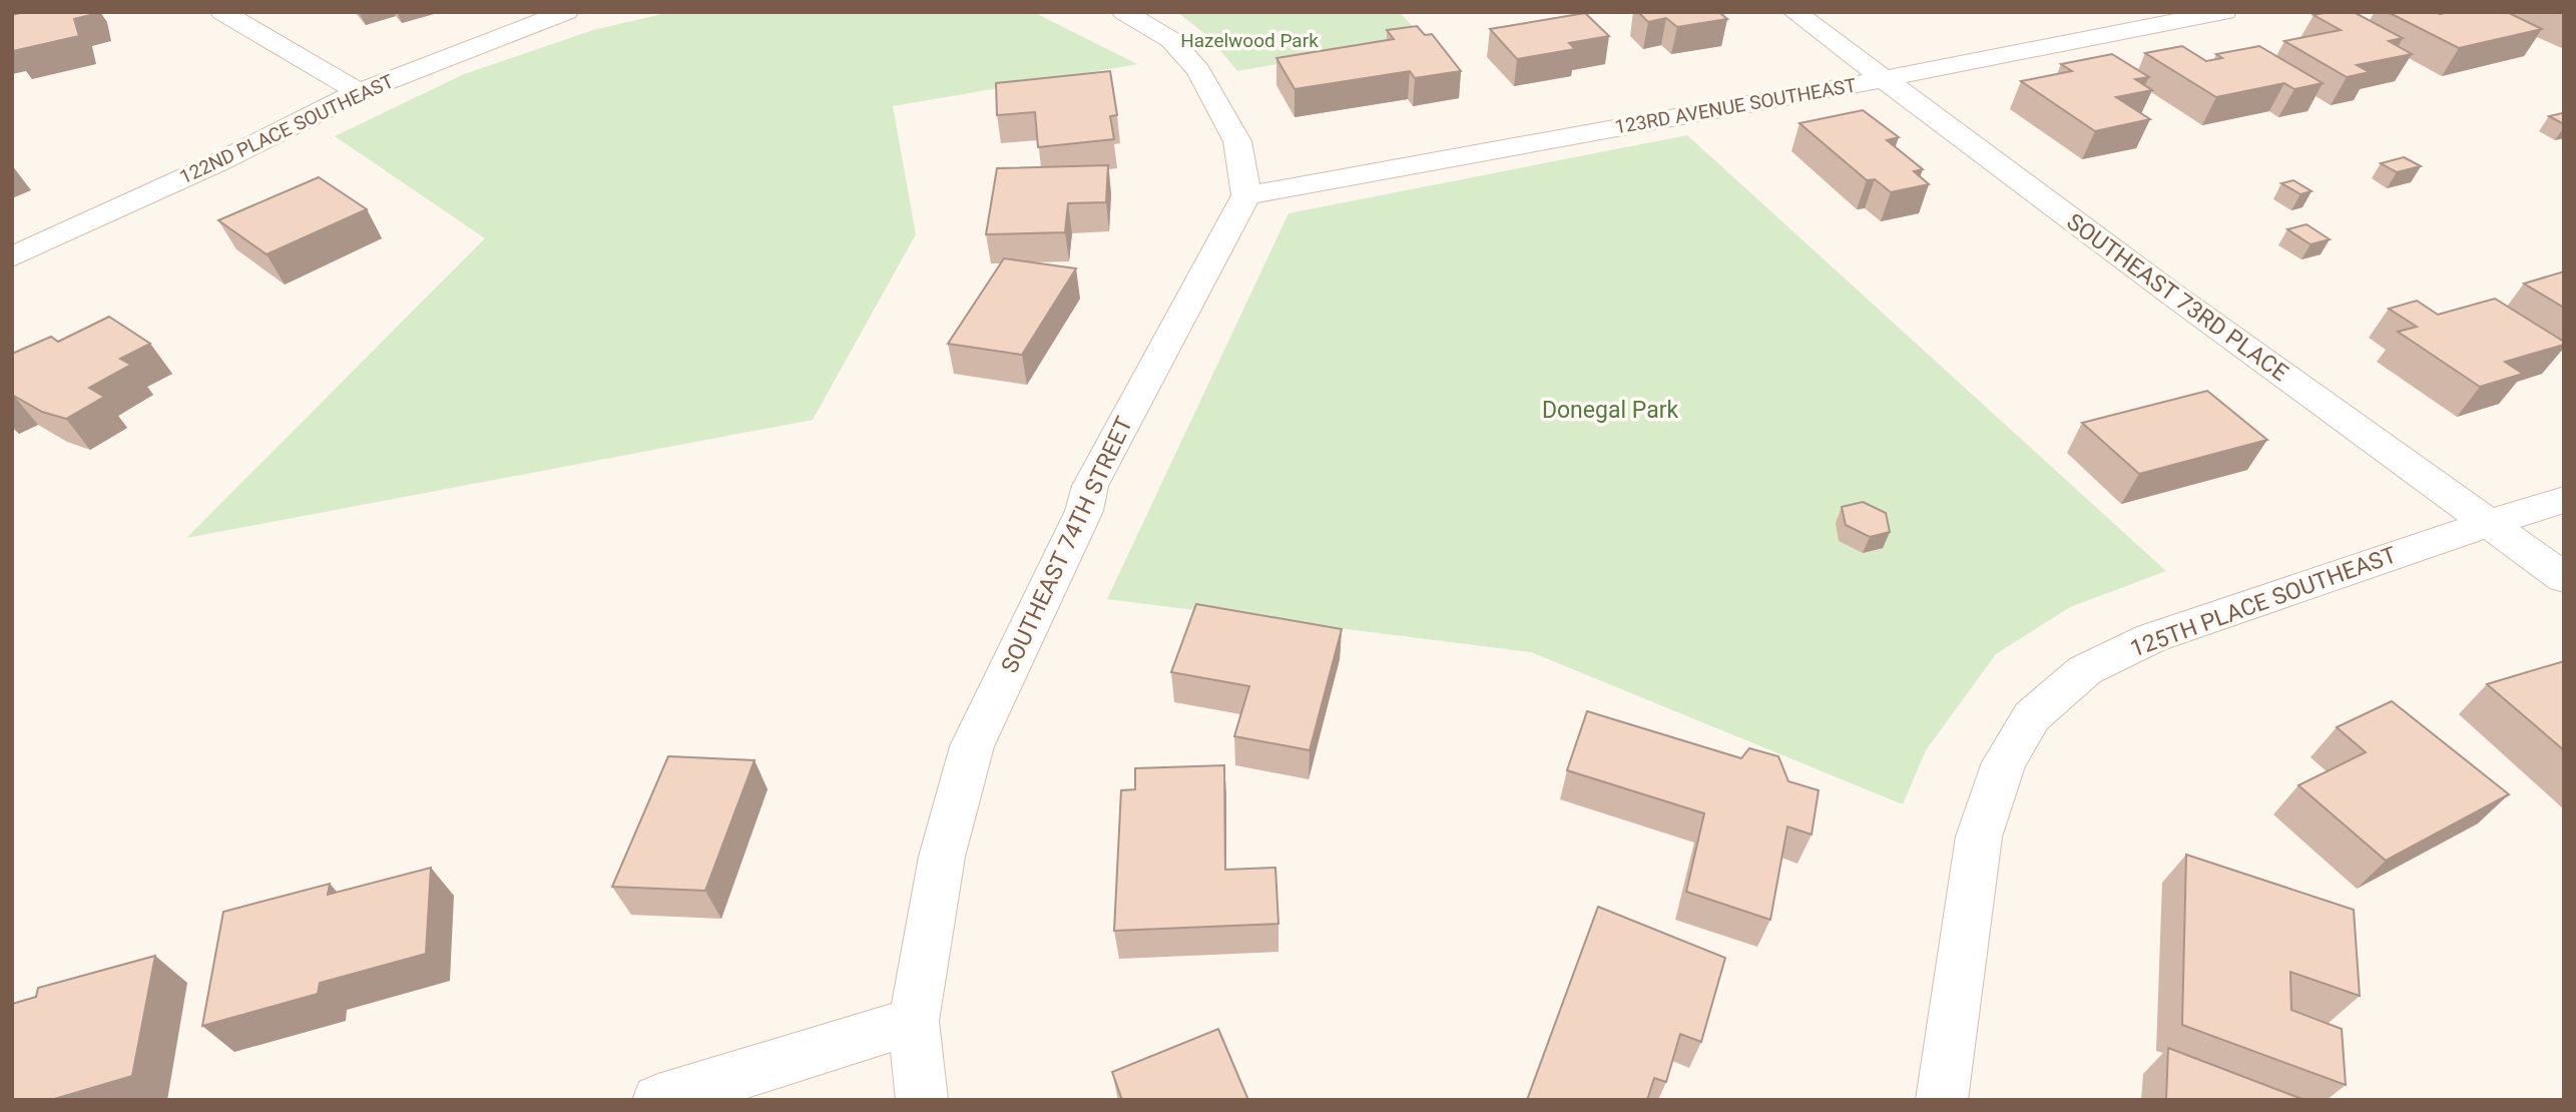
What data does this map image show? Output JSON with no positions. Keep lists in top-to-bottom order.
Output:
{
  "streets": {
    "street": [
      "123RD AVENUE SOUTHEAST",
      "122ND PLACE SOUTHEAST",
      "SOUTHEAST 73RD PLACE",
      "SOUTHEAST 74TH STREET",
      "125TH PLACE SOUTHEAST"
    ]
  },
  "crossings": [
    ["123RD AVENUE SOUTHEAST", "SOUTHEAST 73RD PLACE"],
    ["123RD AVENUE SOUTHEAST", "SOUTHEAST 74TH STREET"],
    ["SOUTHEAST 73RD PLACE", "125TH PLACE SOUTHEAST"]
  ],
  "parks": ["Hazelwood Park", "Donegal Park"]
}
